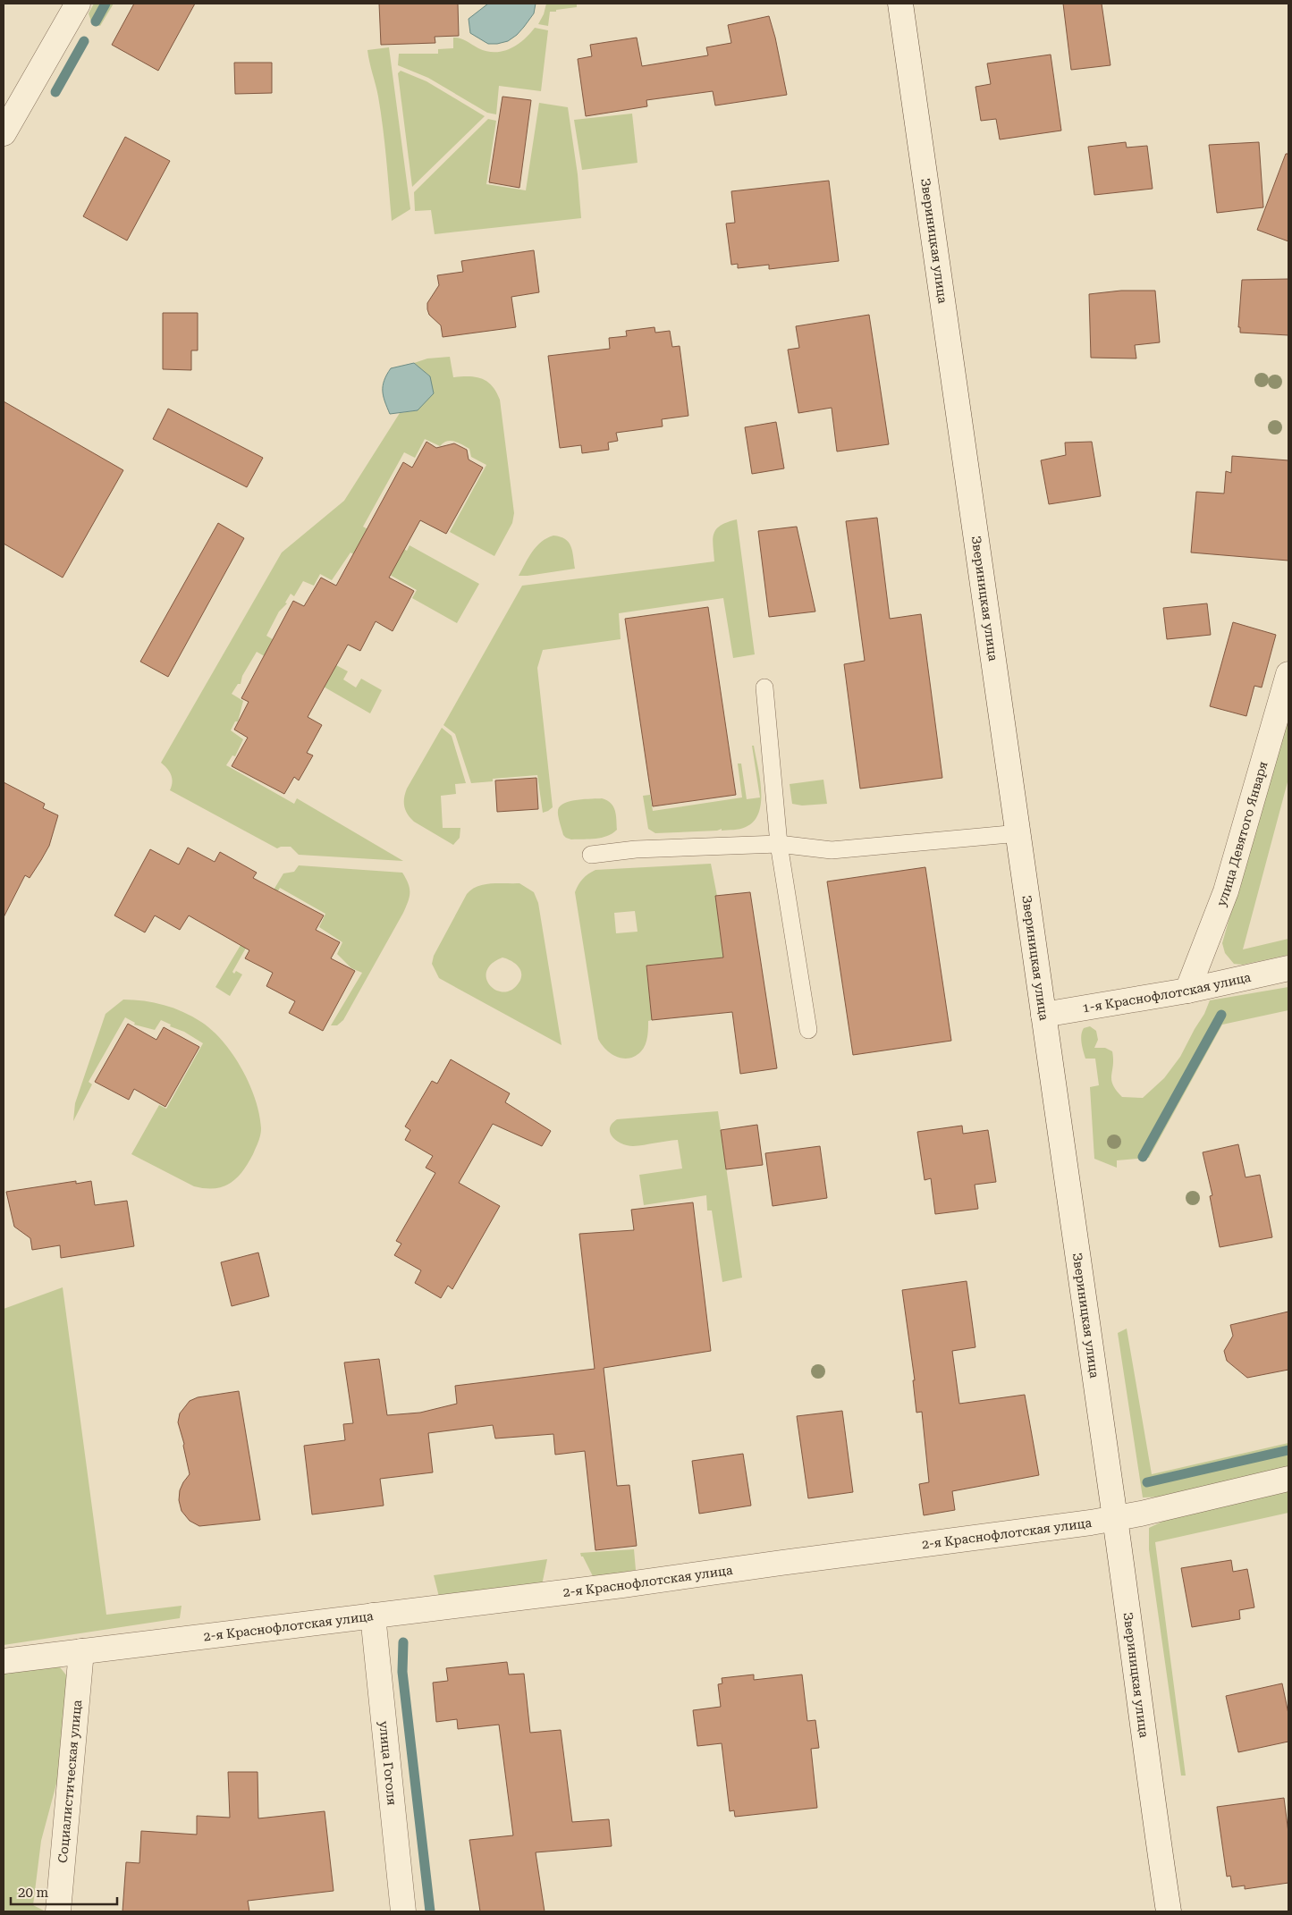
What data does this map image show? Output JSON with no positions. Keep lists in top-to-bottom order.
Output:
{
  "streets": {
    "street": [
      "Звериницкая улица",
      "улица Девятого Января",
      "1-я Краснофлотская улица",
      "2-я Краснофлотская улица",
      "улица Гоголя",
      "Социалистическая улица"
    ]
  },
  "crossings": [
    ["Звериницкая улица", "1-я Краснофлотская улица"],
    ["Звериницкая улица", "2-я Краснофлотская улица"],
    ["улица Девятого Января", "1-я Краснофлотская улица"],
    ["2-я Краснофлотская улица", "улица Гоголя"],
    ["2-я Краснофлотская улица", "Социалистическая улица"]
  ],
  "scale_bar": "20 m"
}
